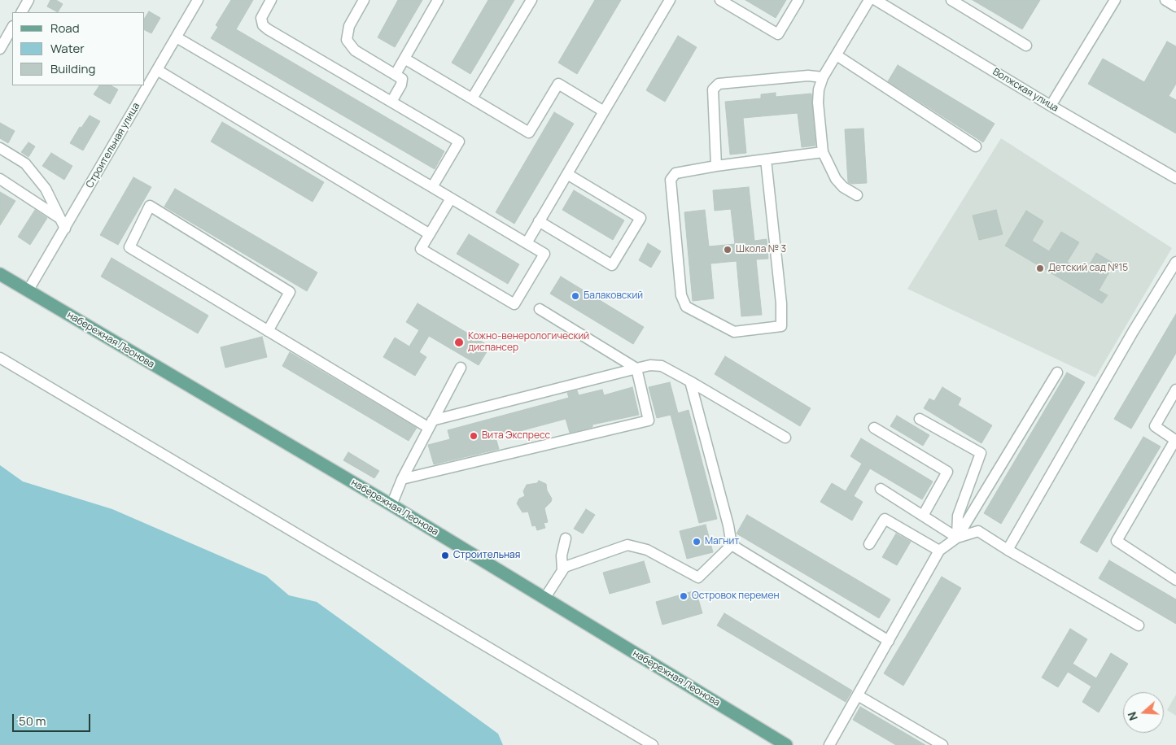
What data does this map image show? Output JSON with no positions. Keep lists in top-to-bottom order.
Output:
{
  "streets": {
    "main road": ["набережная Леонова"],
    "street": ["Волжская улица", "Строительная улица"]
  },
  "crossings": [
    ["Строительная улица", "набережная Леонова"]
  ],
  "places": [
    "Школа № 3",
    "Детский сад №15",
    "Балаковский",
    "Кожно-венерологический диспансер",
    "Вита Экспресс",
    "Магнит",
    "Строительная",
    "Островок перемен"
  ],
  "legend": ["Road", "Water", "Building"],
  "scale_bar": "50 m",
  "north": "left"
}
